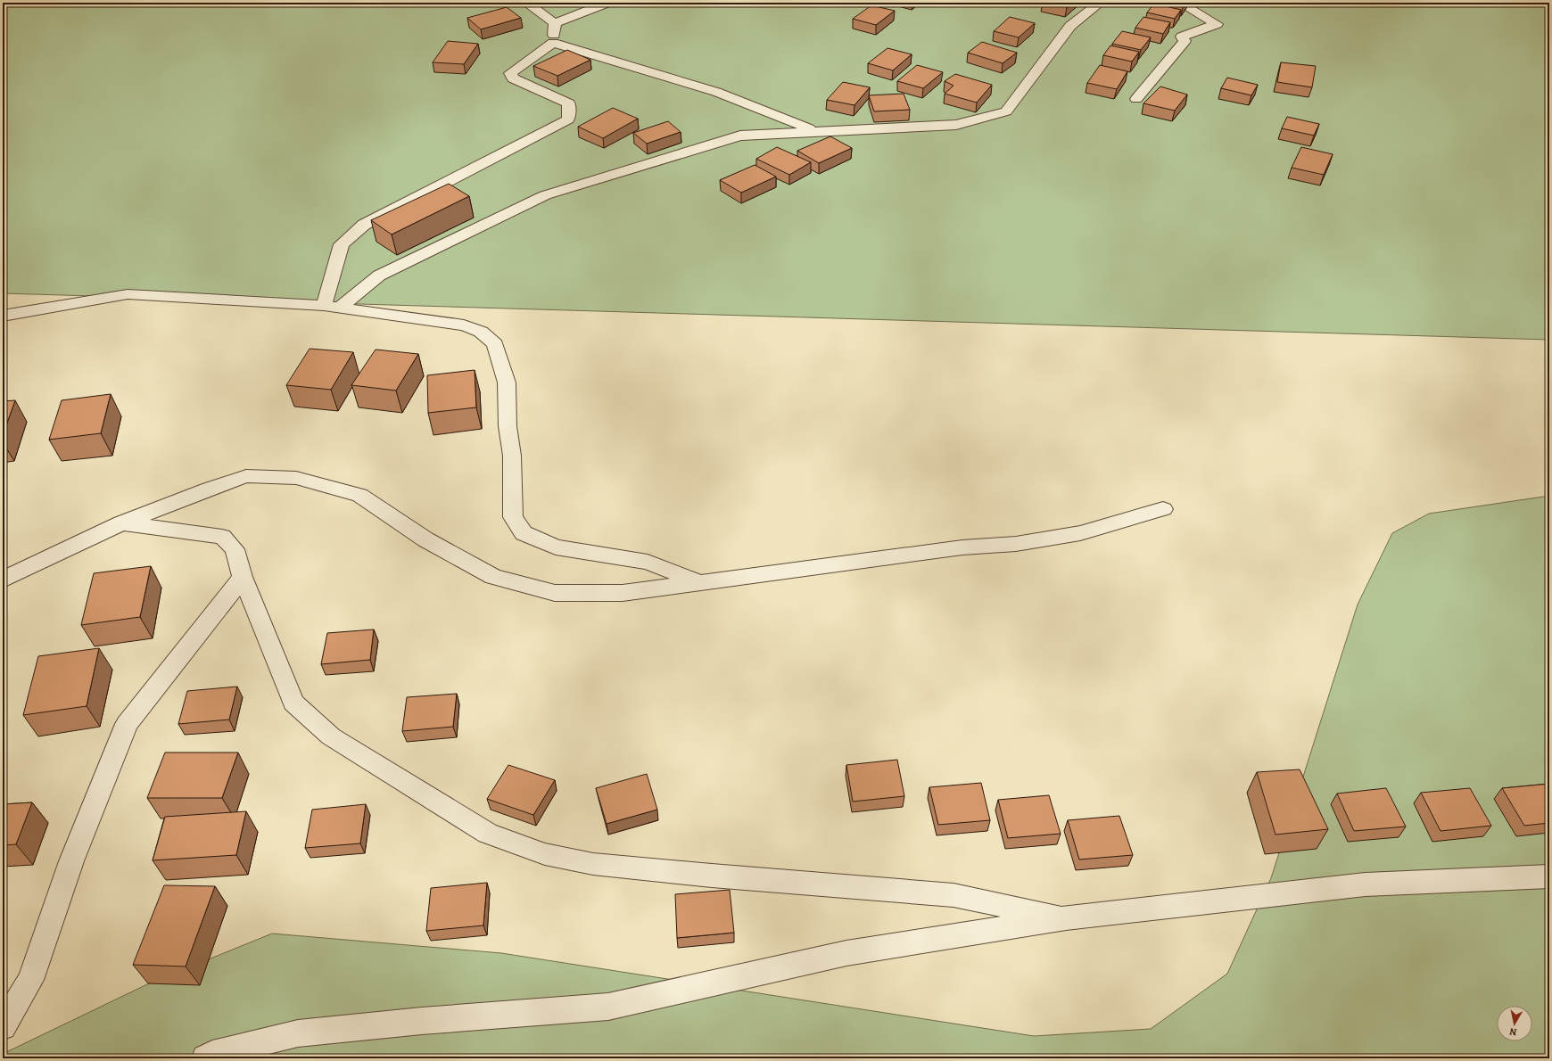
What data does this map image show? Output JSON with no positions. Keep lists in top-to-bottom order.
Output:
{
  "north": "bottom"
}
